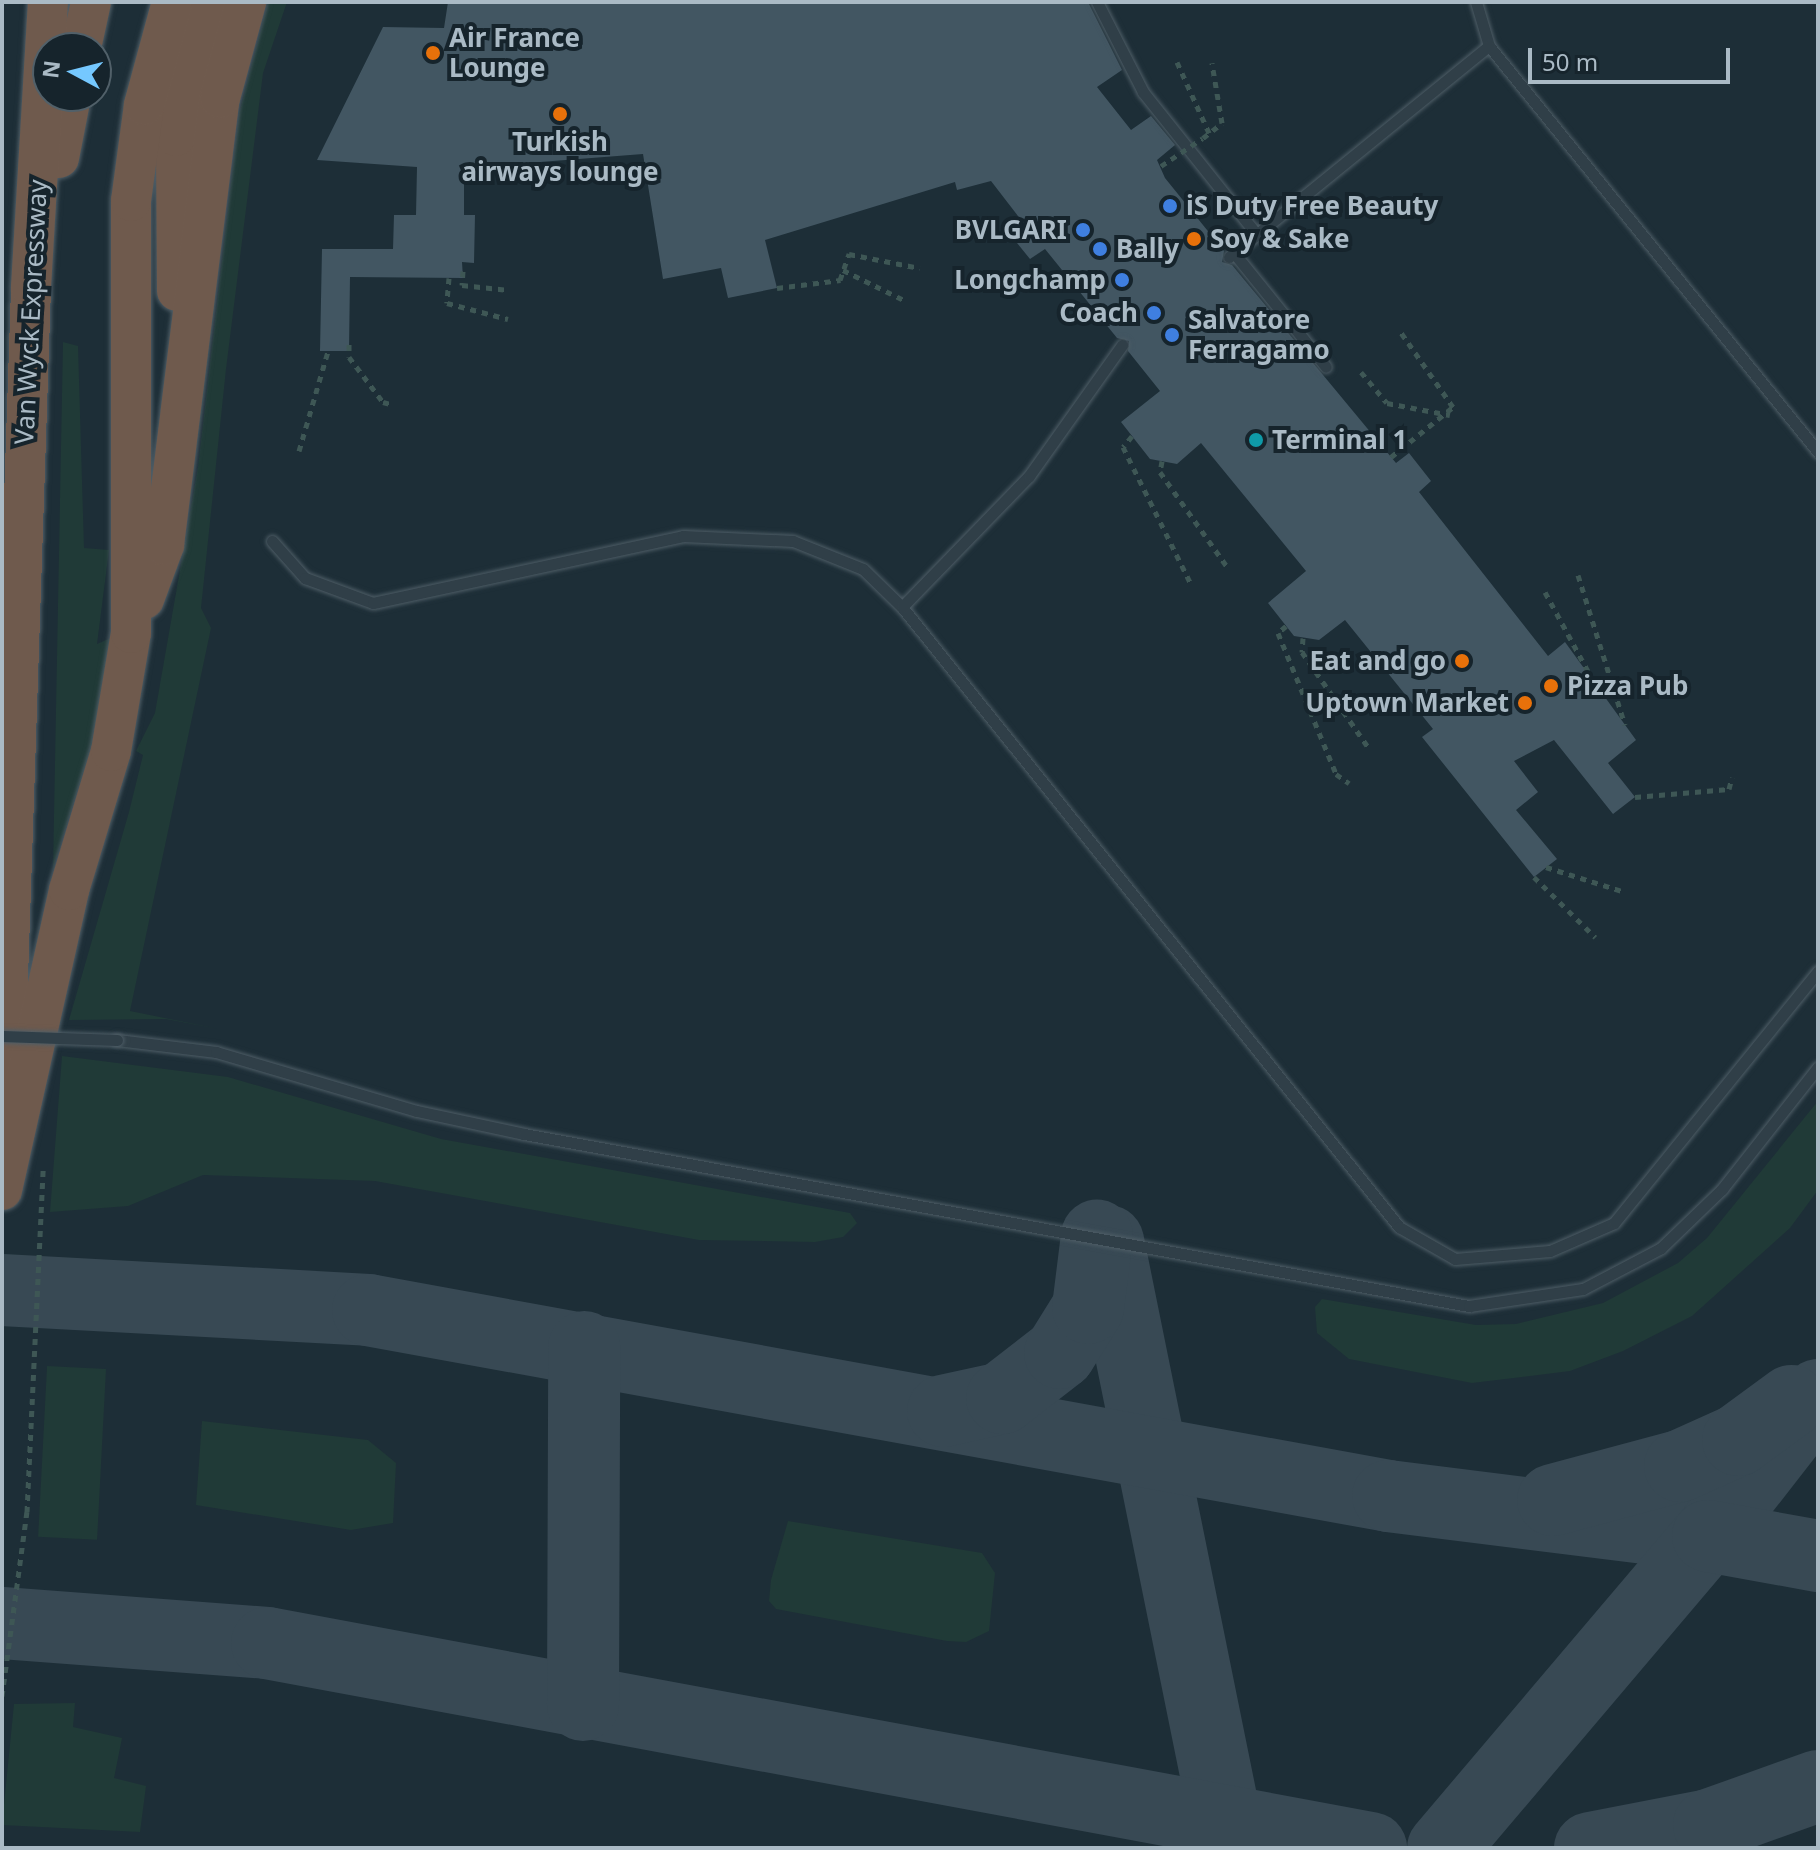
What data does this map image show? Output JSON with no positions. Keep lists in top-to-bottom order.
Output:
{
  "streets": {
    "highway": ["Van Wyck Expressway"]
  },
  "places": [
    "Air France Lounge",
    "Turkish airways lounge",
    "iS Duty Free Beauty",
    "BVLGARI",
    "Soy & Sake",
    "Bally",
    "Longchamp",
    "Coach",
    "Salvatore Ferragamo",
    "Terminal 1",
    "Eat and go",
    "Pizza Pub",
    "Uptown Market"
  ],
  "scale_bar": "50 m",
  "north": "left"
}
